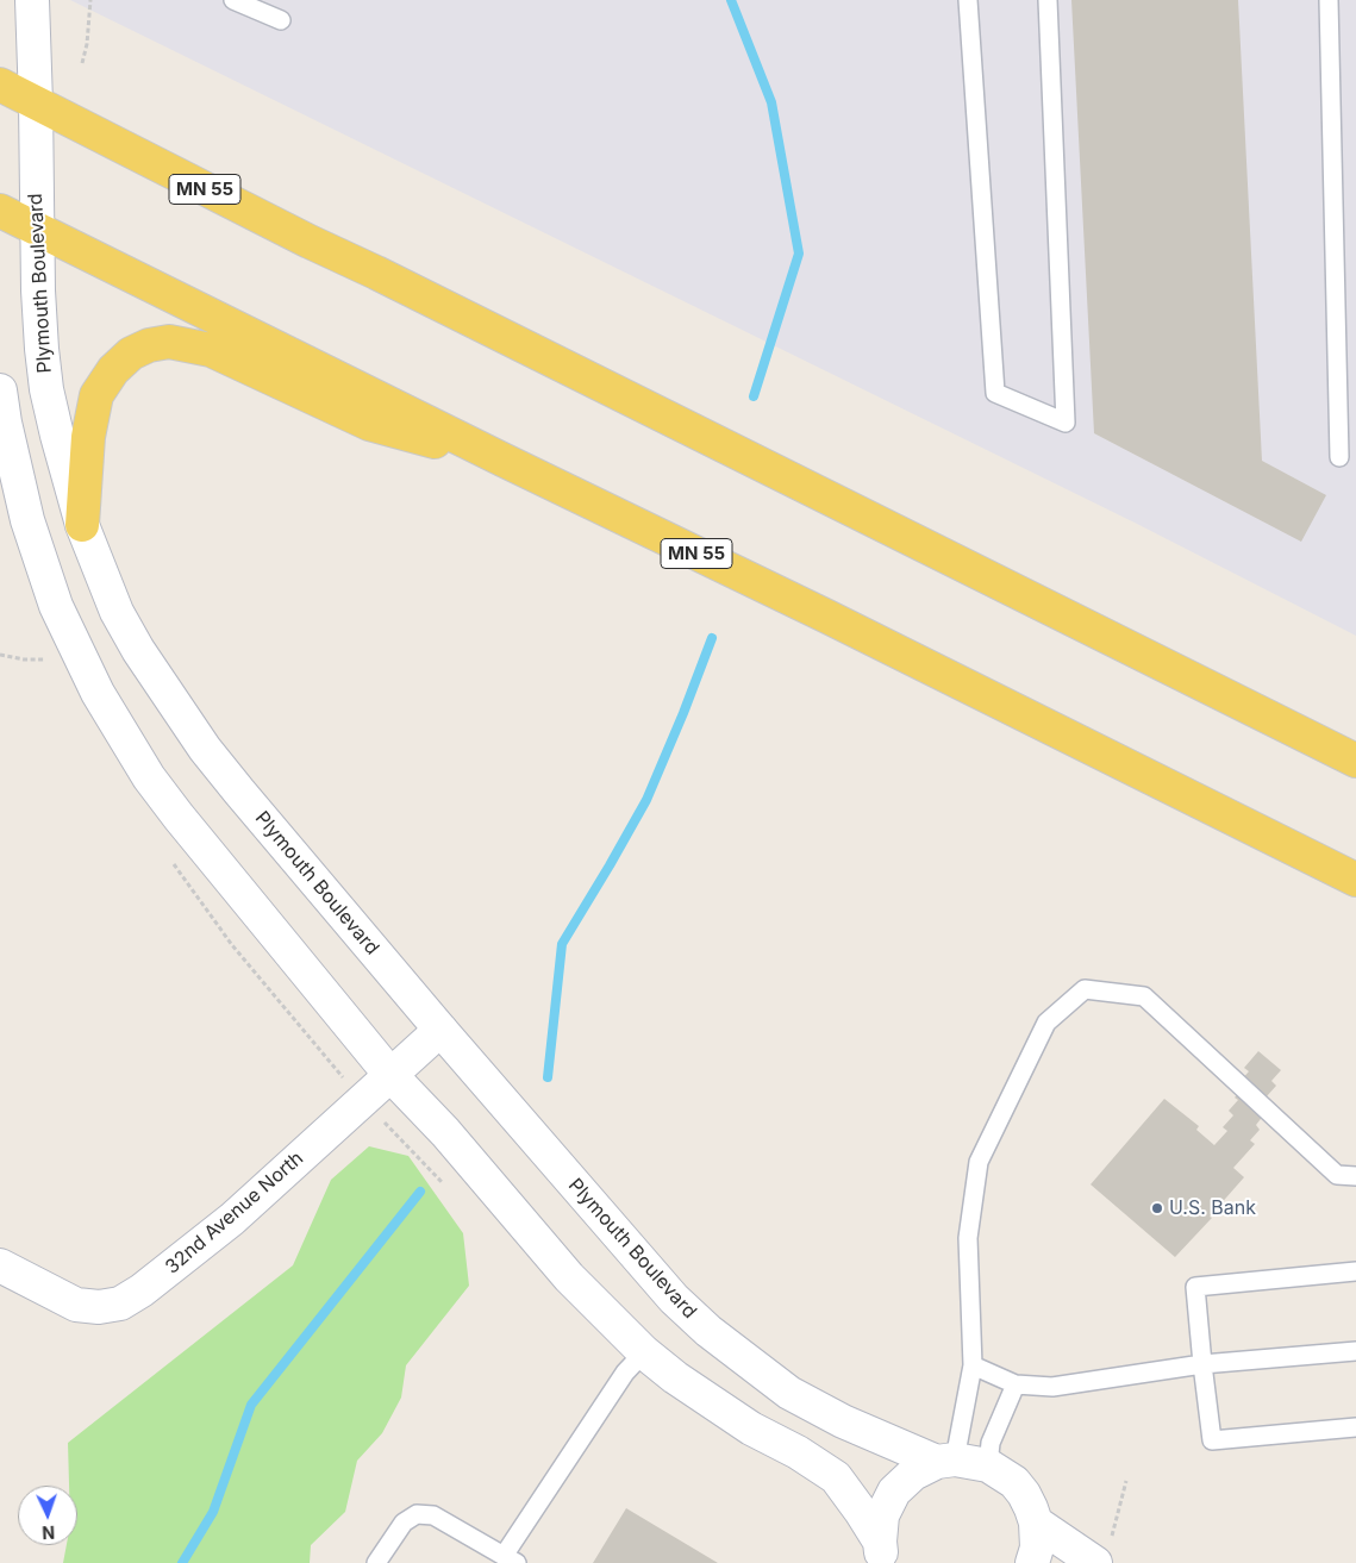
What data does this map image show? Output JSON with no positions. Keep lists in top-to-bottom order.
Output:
{
  "streets": {
    "main road": ["MN 55"],
    "street": ["Plymouth Boulevard", "32nd Avenue North"]
  },
  "crossings": [
    ["MN 55", "Plymouth Boulevard"],
    ["Plymouth Boulevard", "32nd Avenue North"]
  ],
  "places": ["U.S. Bank"],
  "north": "bottom"
}
